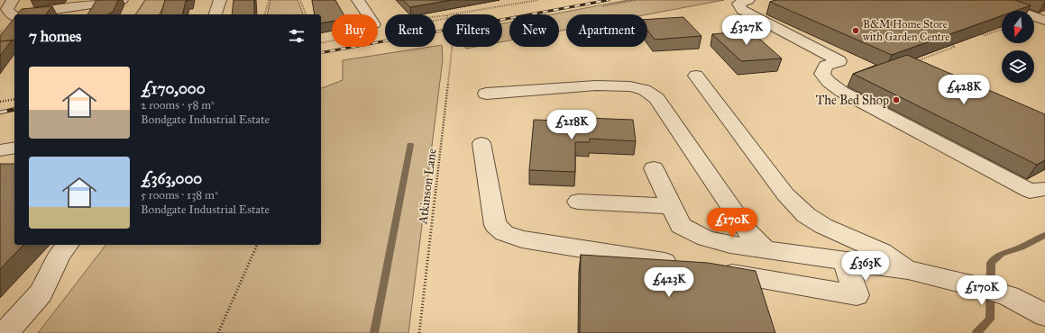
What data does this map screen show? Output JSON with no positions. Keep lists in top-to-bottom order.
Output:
{
  "streets": {
    "path": ["Atkinson Lane"]
  },
  "places": ["B&M Home Store with Garden Centre", "The Bed Shop"],
  "north": "bottom",
  "page": {
    "chip": [
      "Buy",
      "Rent",
      "Filters",
      "New",
      "Apartment"
    ],
    "heading": "7 homes",
    "price": [
      "£327K",
      "£428K",
      "£218K",
      "£170K",
      "£363K",
      "£423K",
      "£170K"
    ],
    "list": [
      {
        "name": "£170,000",
        "note": "2 rooms · 58 m² · Bondgate Industrial Estate"
      },
      {
        "name": "£363,000",
        "note": "5 rooms · 138 m² · Bondgate Industrial Estate"
      }
    ]
  }
}
